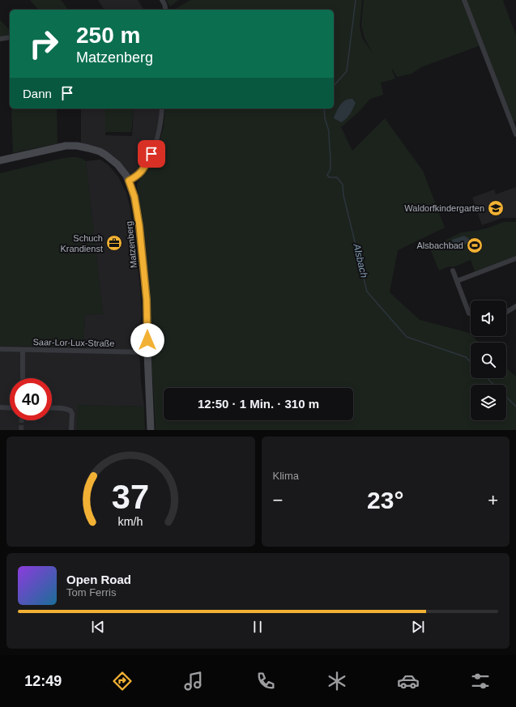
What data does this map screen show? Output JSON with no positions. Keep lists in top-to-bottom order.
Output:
{
  "streets": {
    "street": ["Matzenberg", "Saar-Lor-Lux-Straße"]
  },
  "crossings": [
    ["Matzenberg", "Saar-Lor-Lux-Straße"]
  ],
  "water": ["Alsbach"],
  "places": {
    "school or university": ["Waldorfkindergarten"],
    "office": ["Schuch Krandienst"],
    "sports": ["Alsbachbad"]
  },
  "page": {
    "turn": ["250 m", "Matzenberg"],
    "then": "Dann",
    "limit": "40",
    "trip": "12:50 · 1 Min. · 310 m",
    "tile": "Klima",
    "heat": ["−", "23°", "+"],
    "song": ["Open Road", "Tom Ferris"],
    "tabs": "12:49",
    "gauge": ["37", "km/h"]
  }
}
